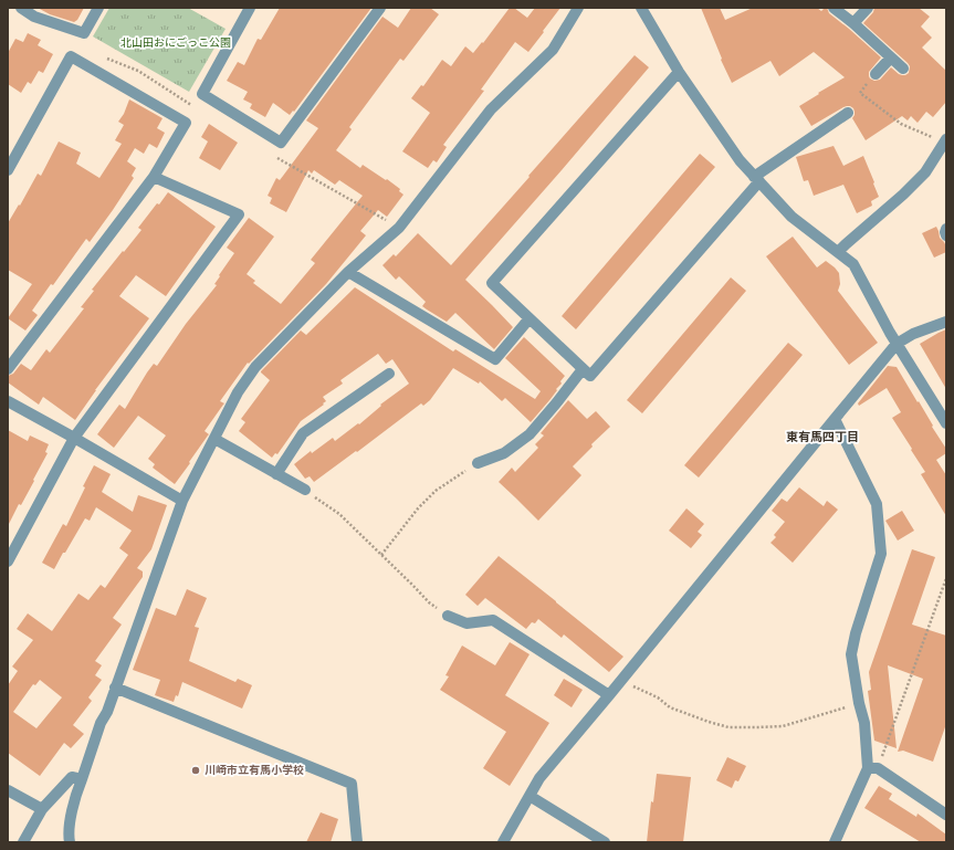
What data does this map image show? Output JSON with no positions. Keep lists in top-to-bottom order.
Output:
{
  "districts": ["東有馬四丁目"],
  "parks": ["北山田おにごっこ公園"],
  "places": ["川崎市立有馬小学校"]
}
